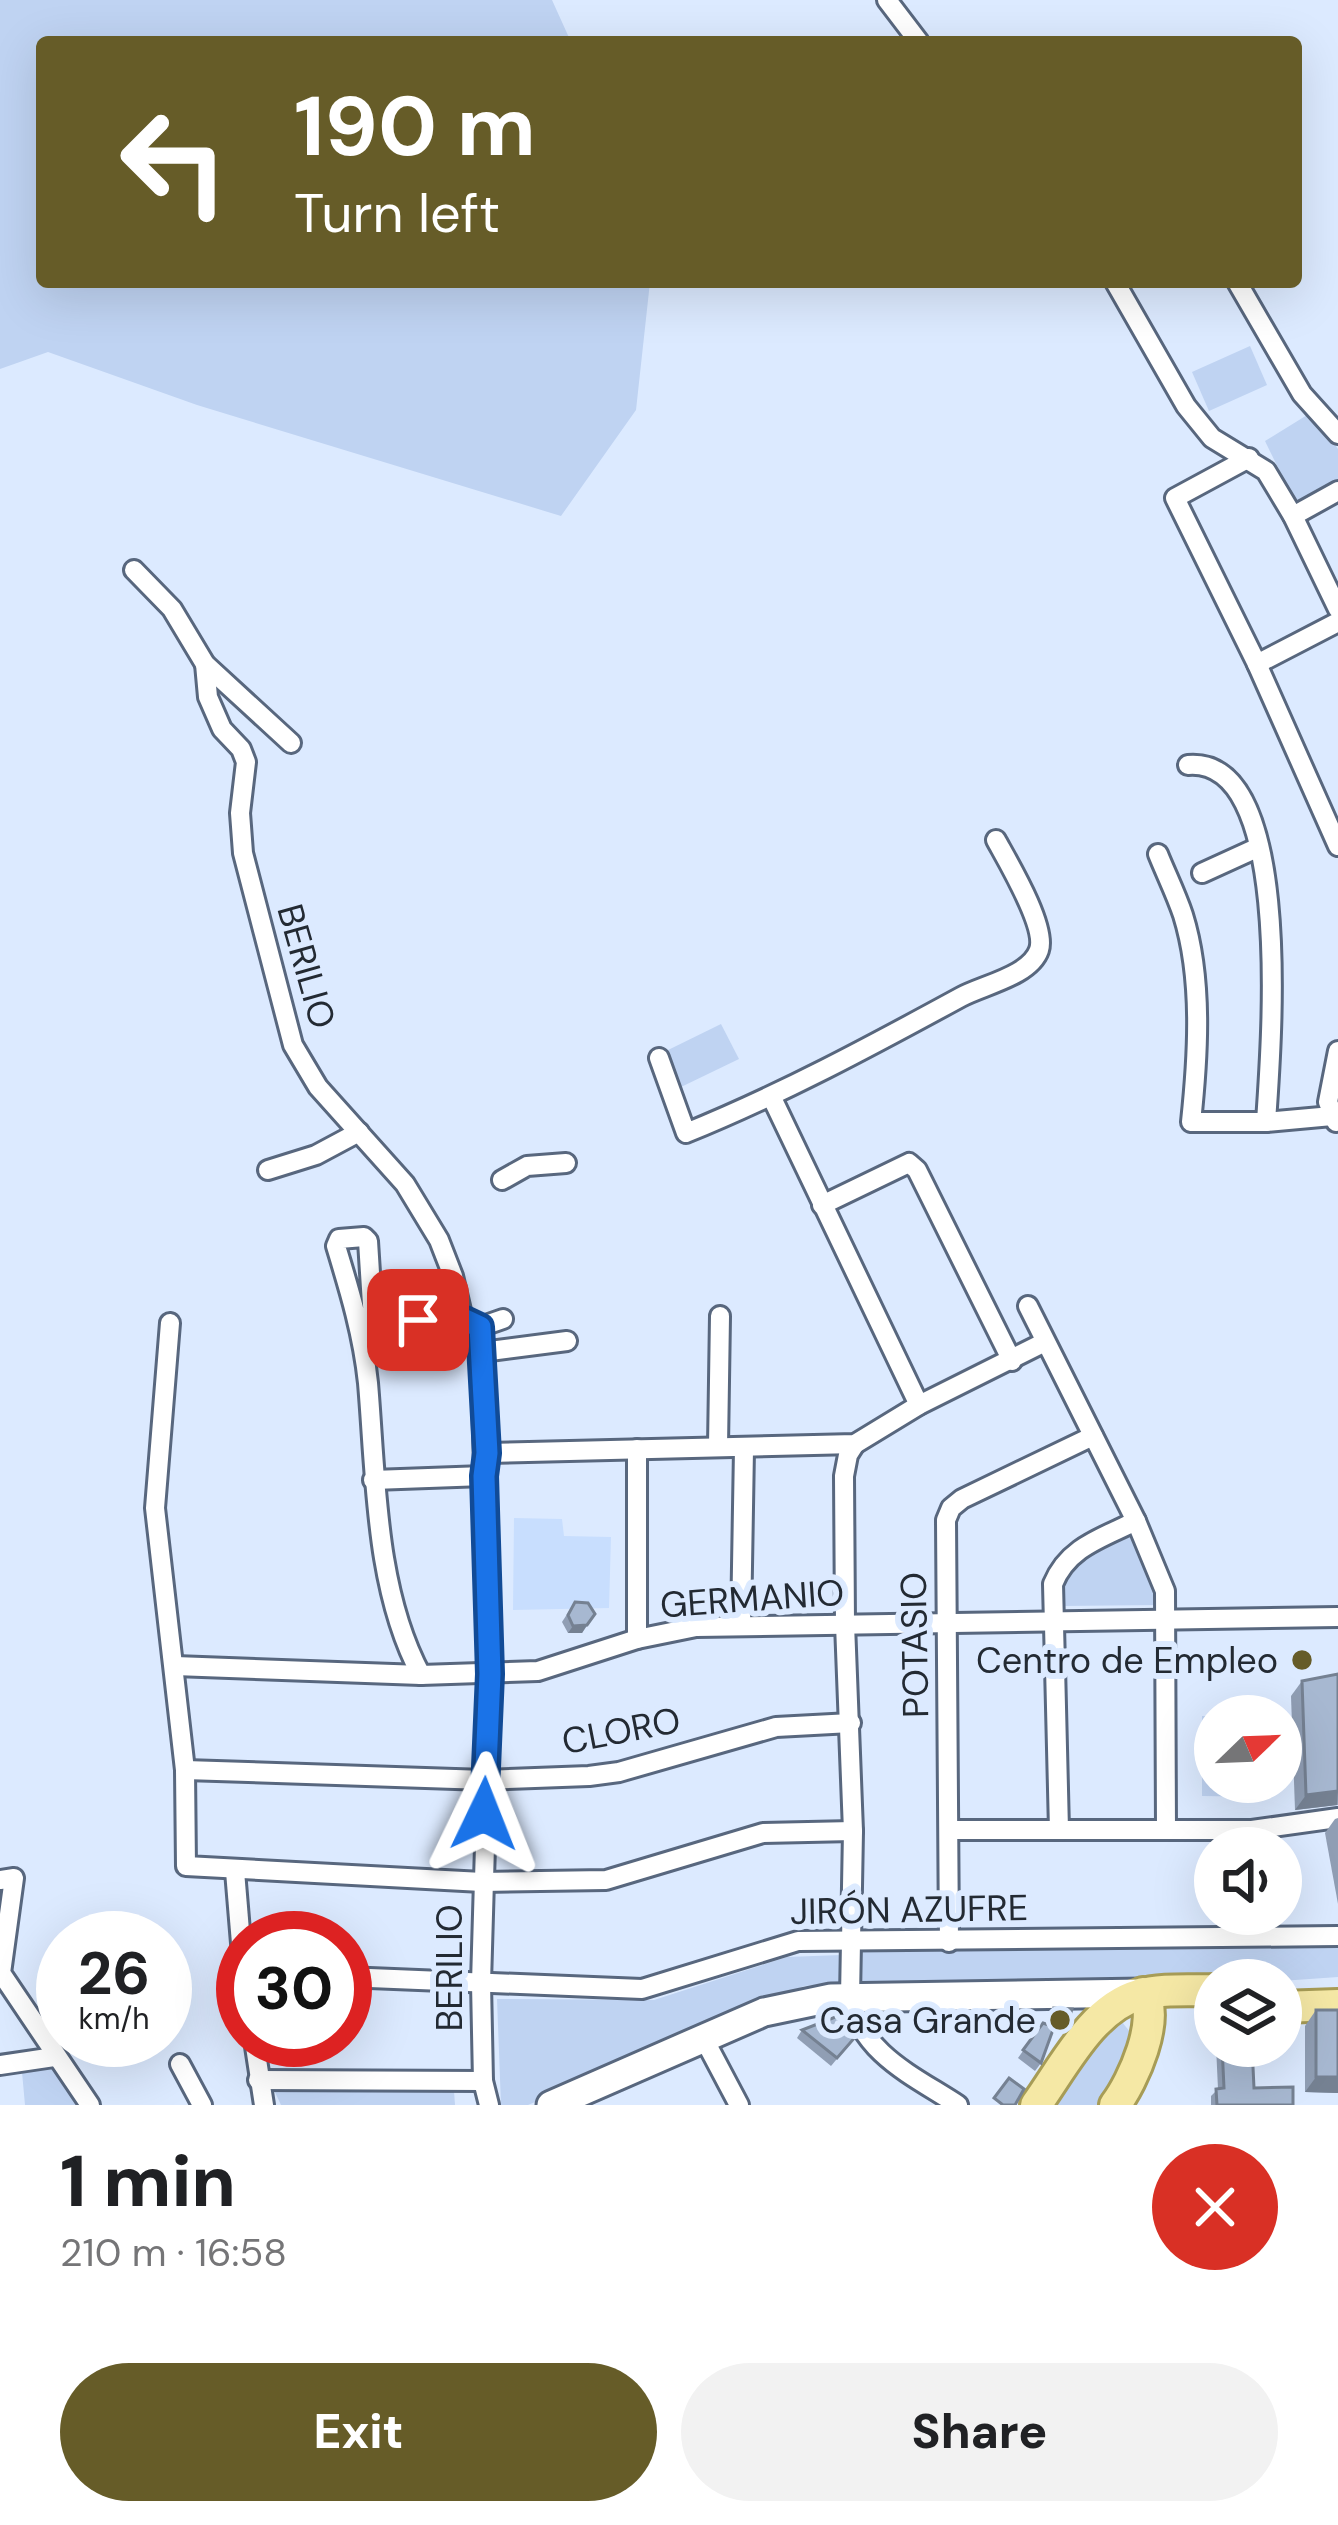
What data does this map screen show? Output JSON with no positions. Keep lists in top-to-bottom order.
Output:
{
  "streets": {
    "street": [
      "BERILIO",
      "GERMANIO",
      "POTASIO",
      "CLORO",
      "JIRÓN AZUFRE"
    ]
  },
  "crossings": [
    ["BERILIO", "GERMANIO"],
    ["BERILIO", "CLORO"],
    ["BERILIO", "JIRÓN AZUFRE"],
    ["GERMANIO", "POTASIO"],
    ["POTASIO", "JIRÓN AZUFRE"]
  ],
  "places": ["Centro de Empleo", "Casa Grande"],
  "north": "top right",
  "page": {
    "turn": ["190 m", "Turn left"],
    "speed": "26 km/h",
    "limit": "30",
    "heading": ["1 min", "210 m · 16:58"],
    "buttons": ["Exit", "Share"]
  }
}
